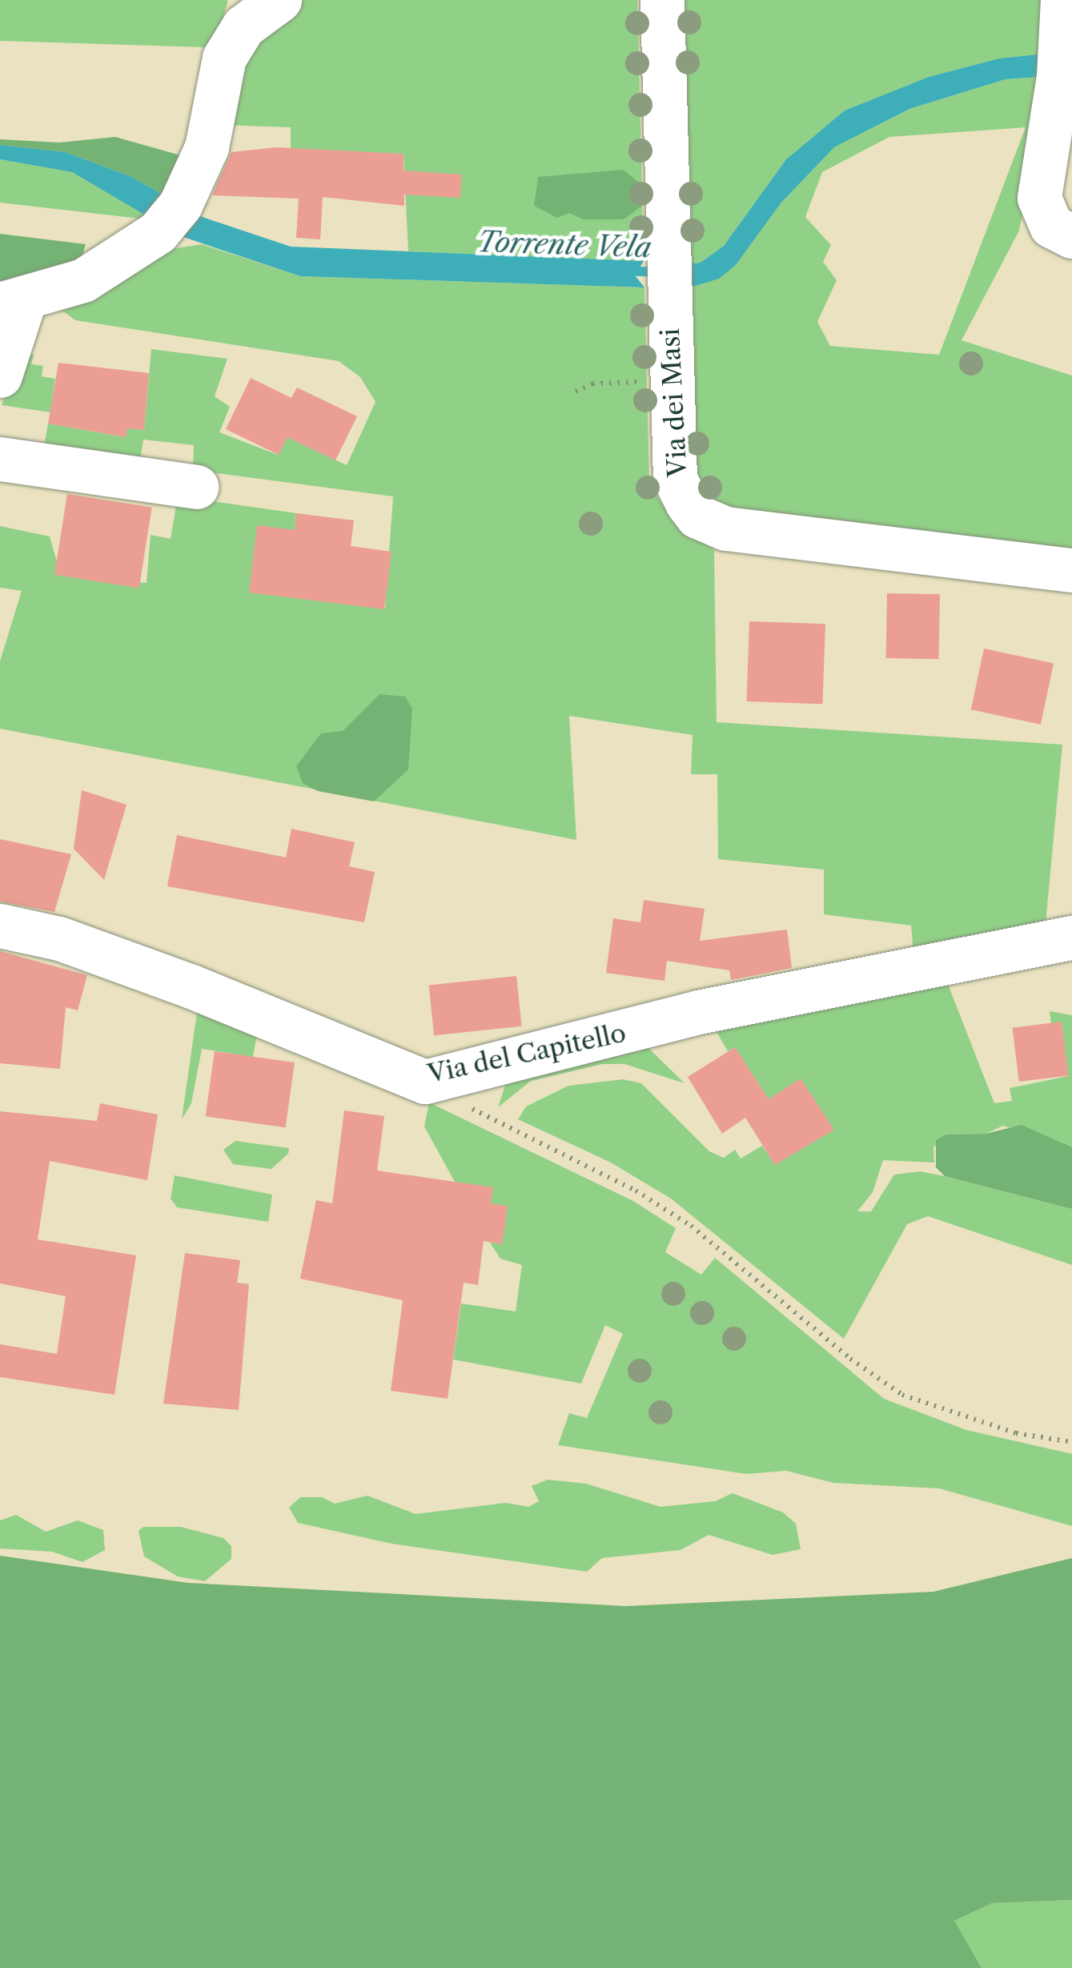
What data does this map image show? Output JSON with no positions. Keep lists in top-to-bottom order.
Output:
{
  "streets": {
    "street": ["Via dei Masi", "Via del Capitello"]
  },
  "water": ["Torrente Vela"]
}
